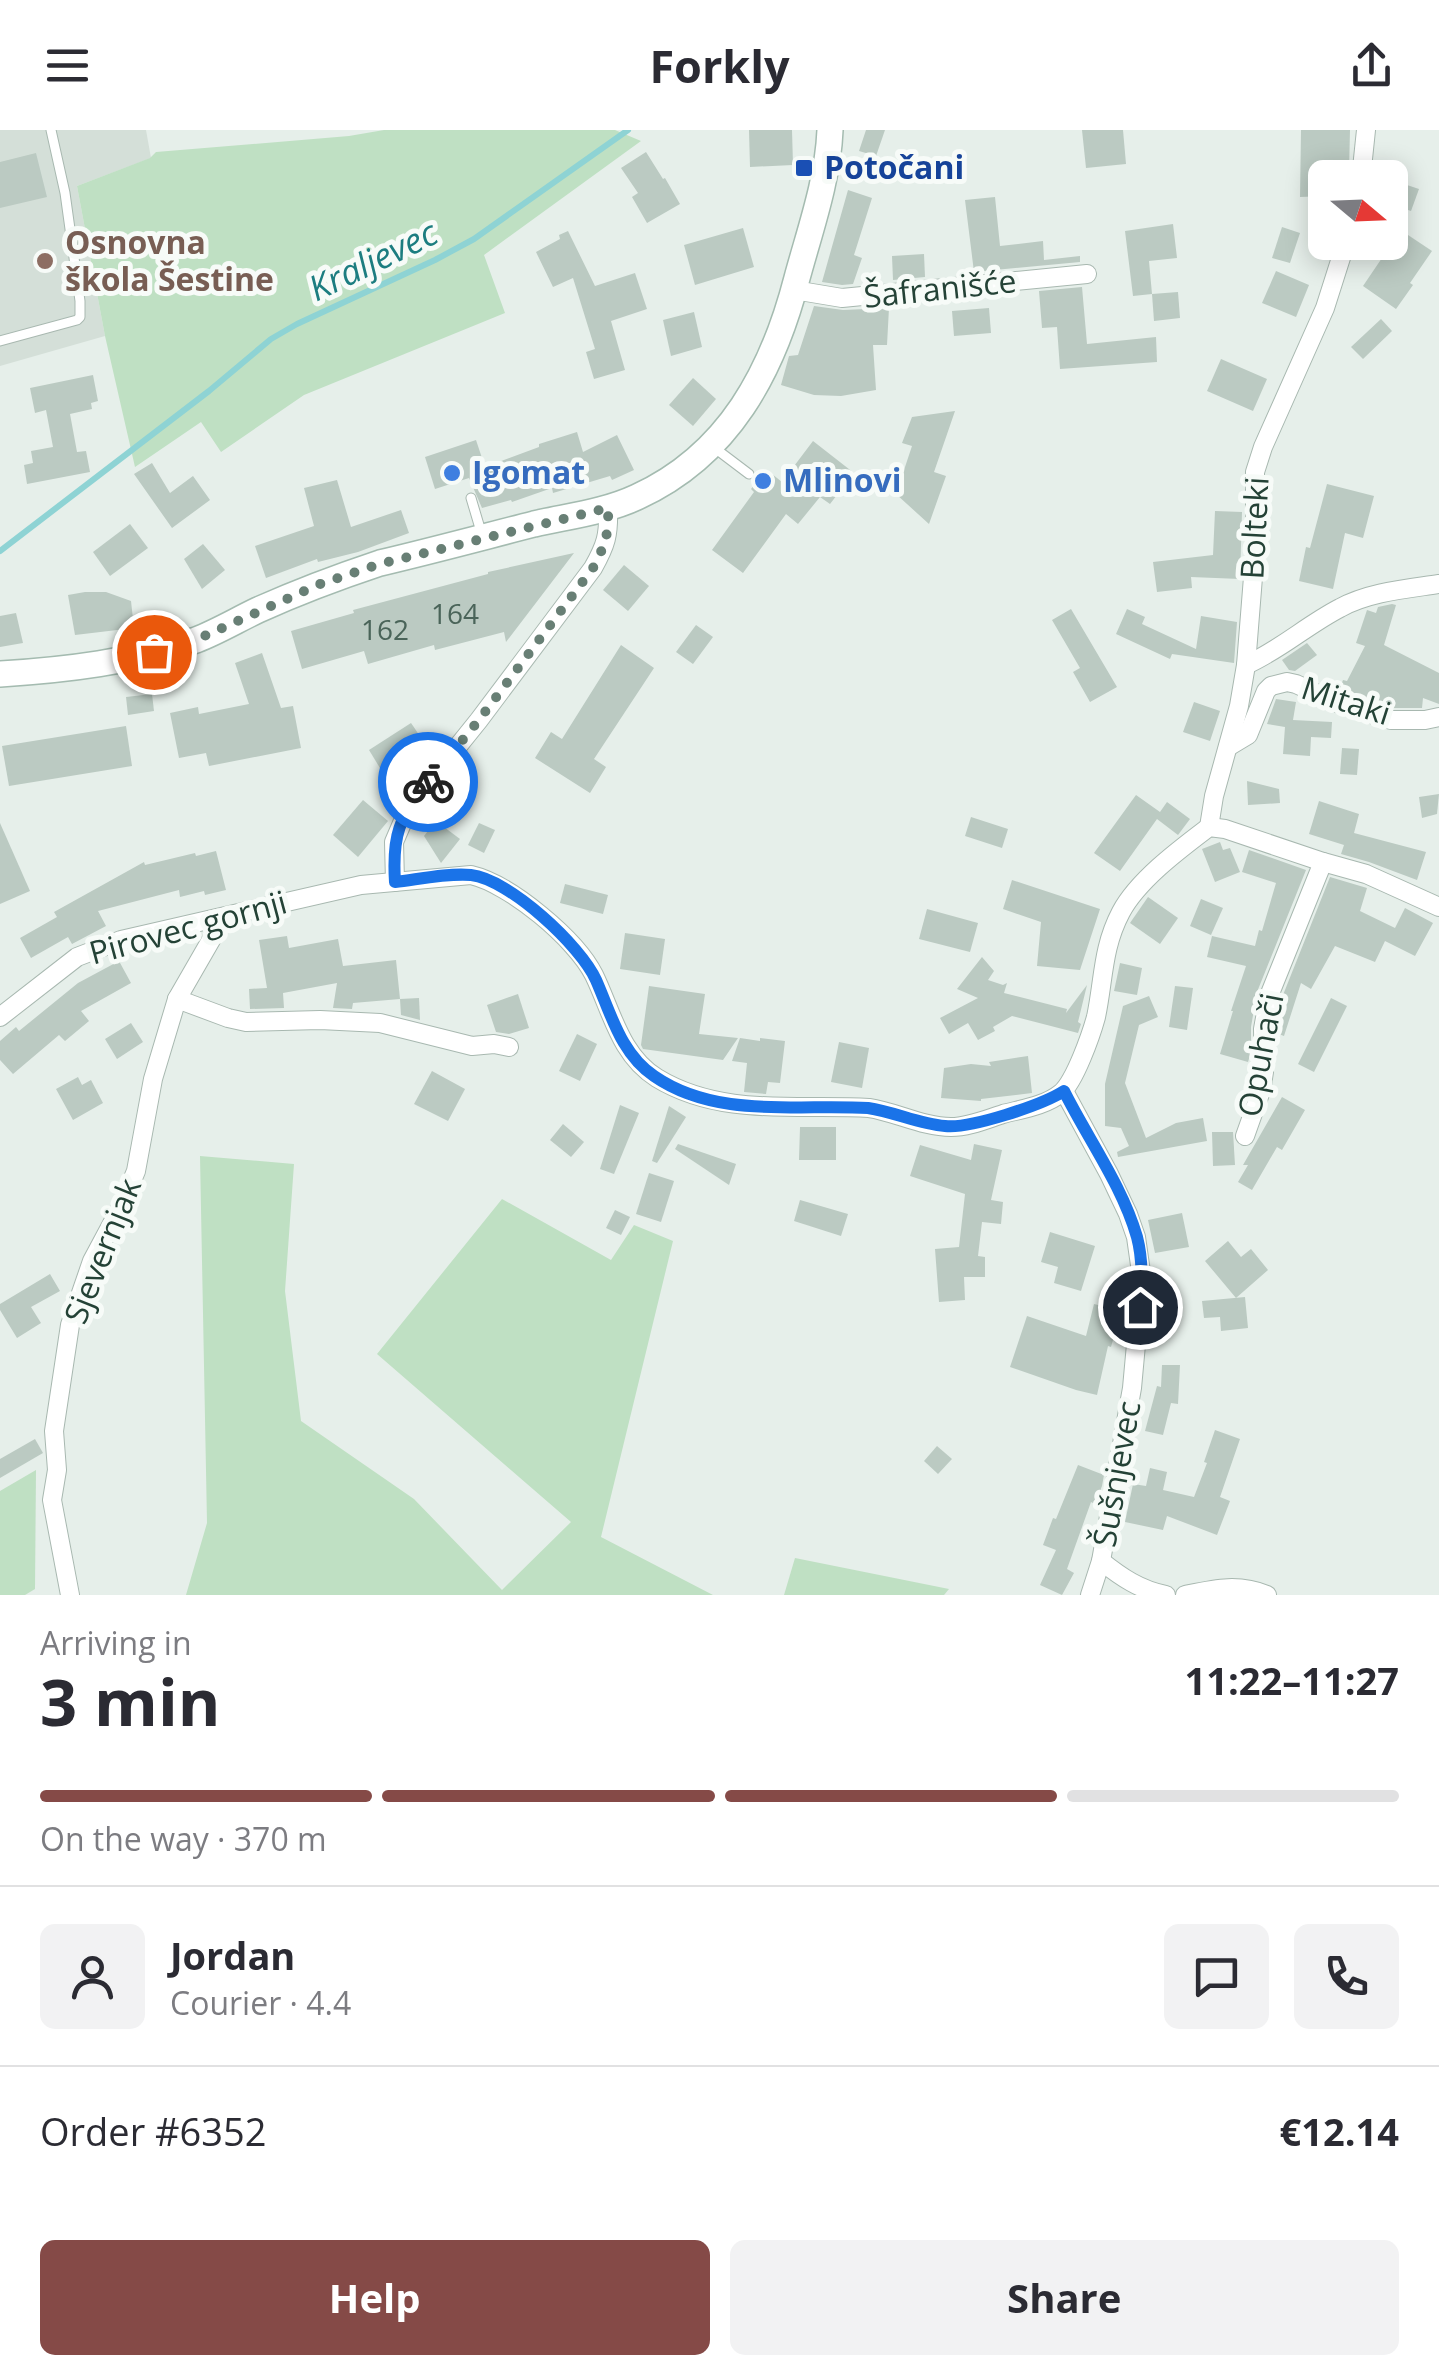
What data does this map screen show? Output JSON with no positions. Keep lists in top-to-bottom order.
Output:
{
  "streets": {
    "street": [
      "Šafranišće",
      "Bolteki",
      "Mitaki",
      "Pirovec gornji",
      "Opuhači",
      "Sjevernjak",
      "Šušnjevec"
    ]
  },
  "crossings": [
    ["Bolteki", "Mitaki"],
    ["Pirovec gornji", "Sjevernjak"],
    ["Pirovec gornji", "Šušnjevec"]
  ],
  "water": ["Kraljevec"],
  "places": {
    "transit": ["Potočani"],
    "other": ["Osnovna škola Šestine", "Igomat", "Mlinovi"]
  },
  "house_numbers": ["164", "162"],
  "north": "right",
  "page": {
    "header": "Forkly",
    "heading": ["3 min", "Arriving in", "11:22–11:27"],
    "panel": [
      "Jordan",
      "Courier · 4.4",
      "Order #6352",
      "€12.14"
    ],
    "bar": "On the way · 370 m",
    "buttons": ["Help", "Share"]
  }
}
